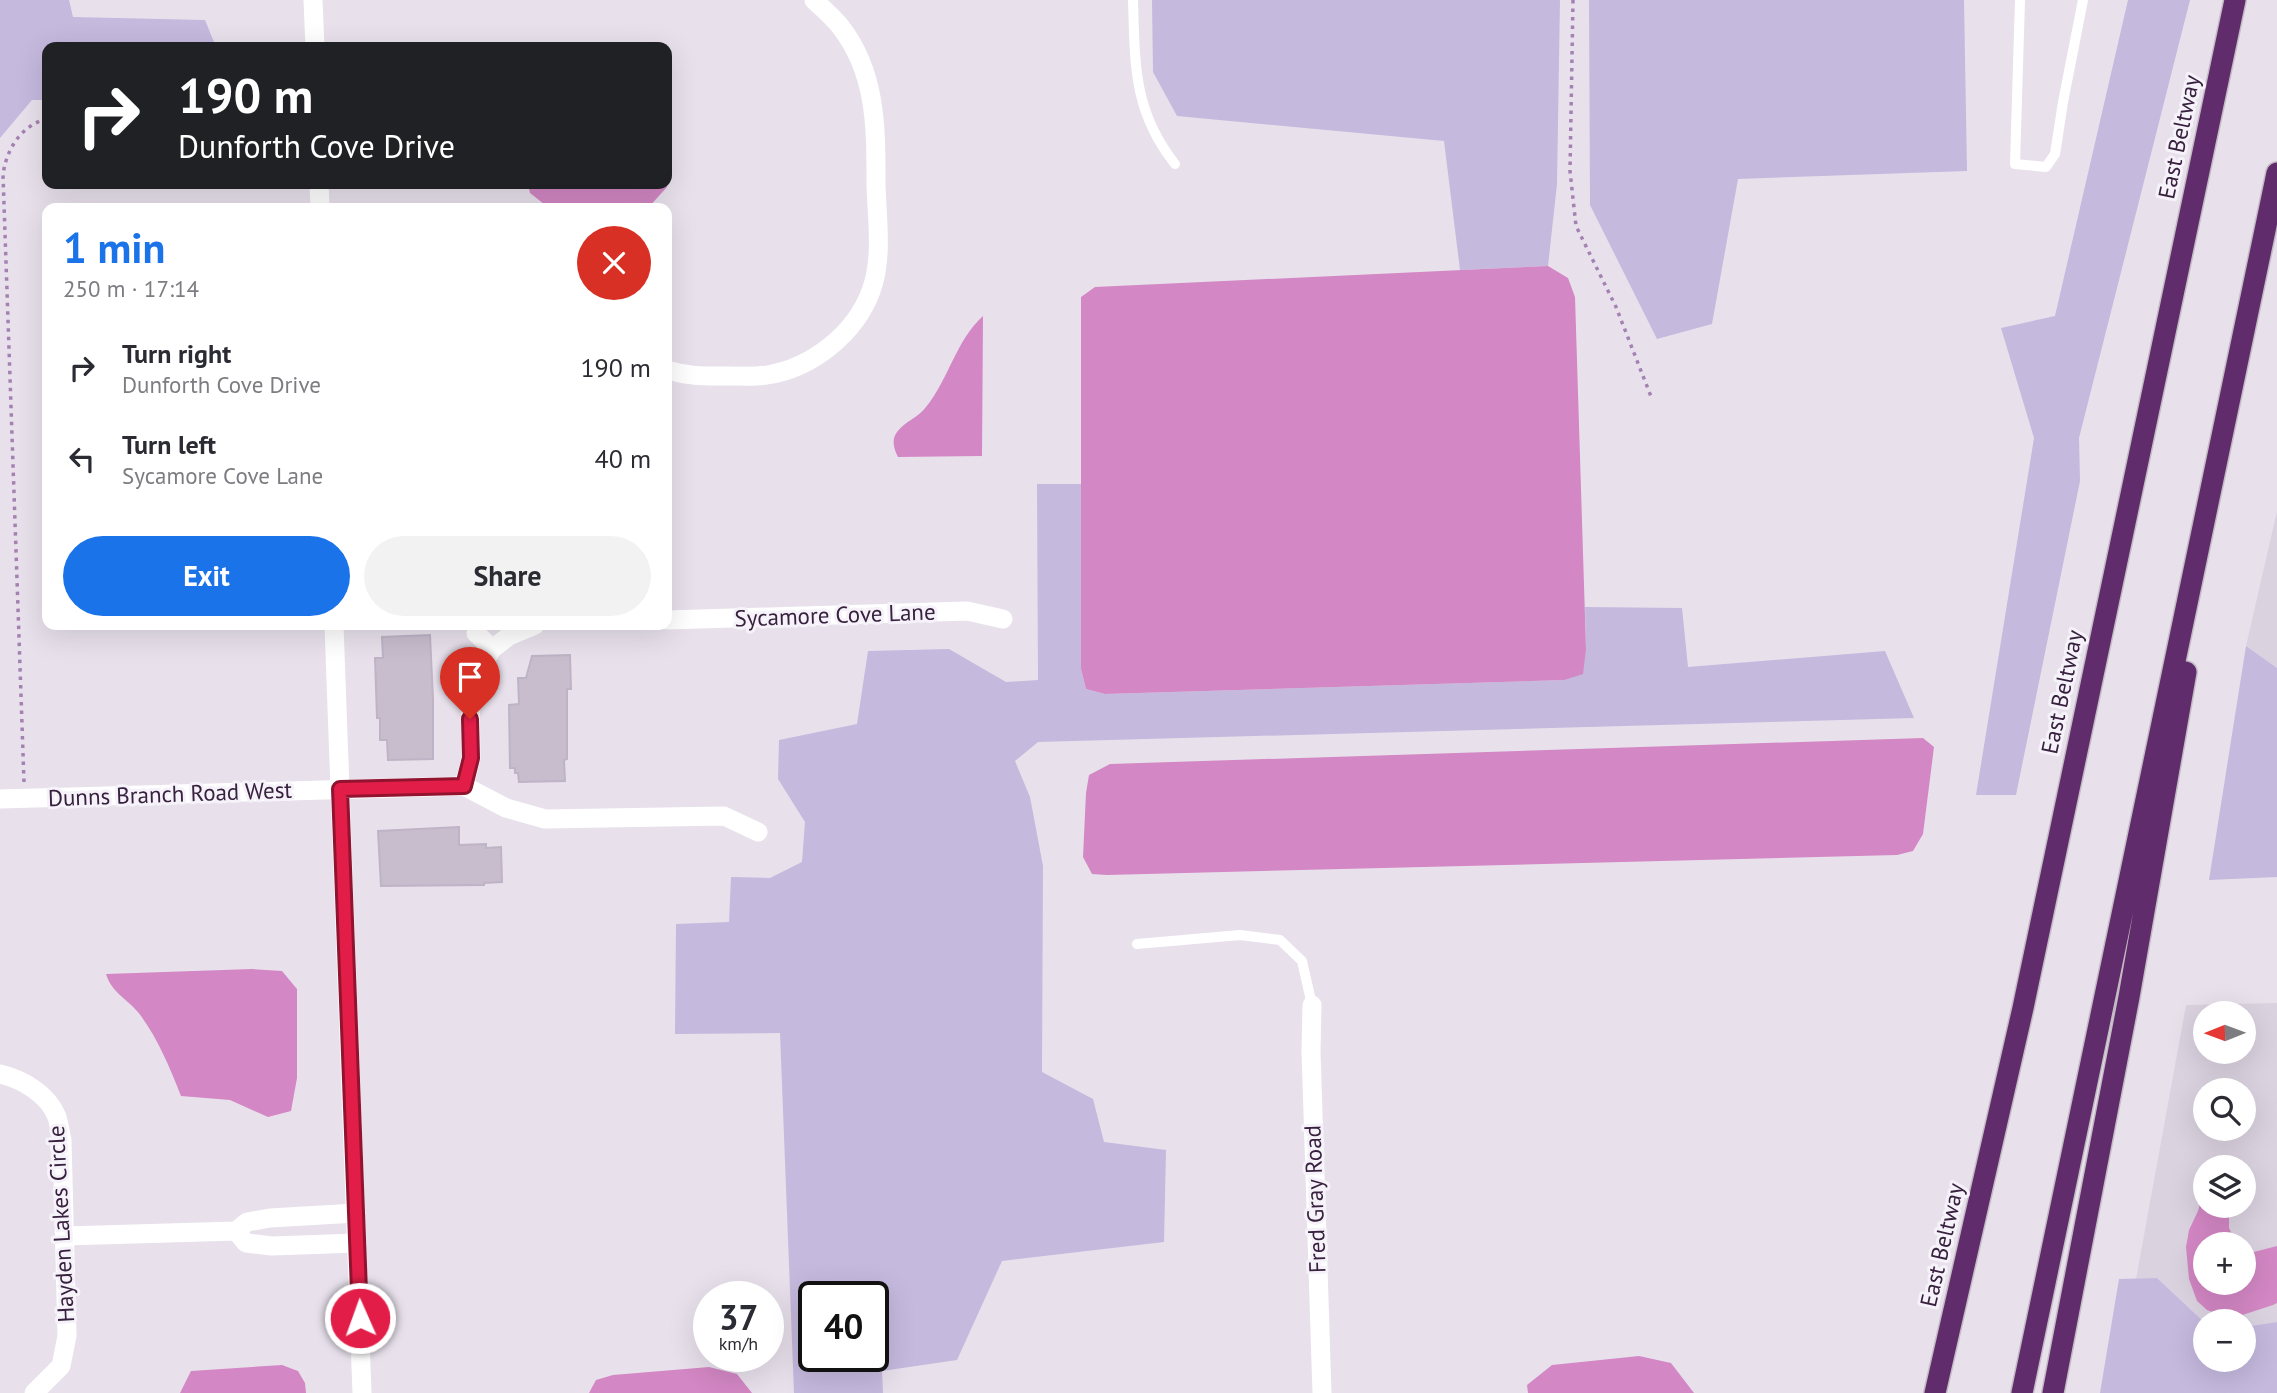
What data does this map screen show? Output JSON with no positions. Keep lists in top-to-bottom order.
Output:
{
  "streets": {
    "highway": ["East Beltway"],
    "street": [
      "Sycamore Cove Lane",
      "Dunns Branch Road West",
      "Fred Gray Road",
      "Hayden Lakes Circle"
    ]
  },
  "north": "left",
  "page": {
    "turn": ["190 m", "Dunforth Cove Drive"],
    "heading": ["1 min", "250 m · 17:14"],
    "list": [
      {
        "name": "Turn right",
        "note": "Dunforth Cove Drive",
        "value": "190 m"
      },
      {
        "name": "Turn left",
        "note": "Sycamore Cove Lane",
        "value": "40 m"
      }
    ],
    "buttons": ["Exit", "Share"],
    "map_buttons": ["+", "−"],
    "speed": "37 km/h",
    "limit": "40"
  }
}
